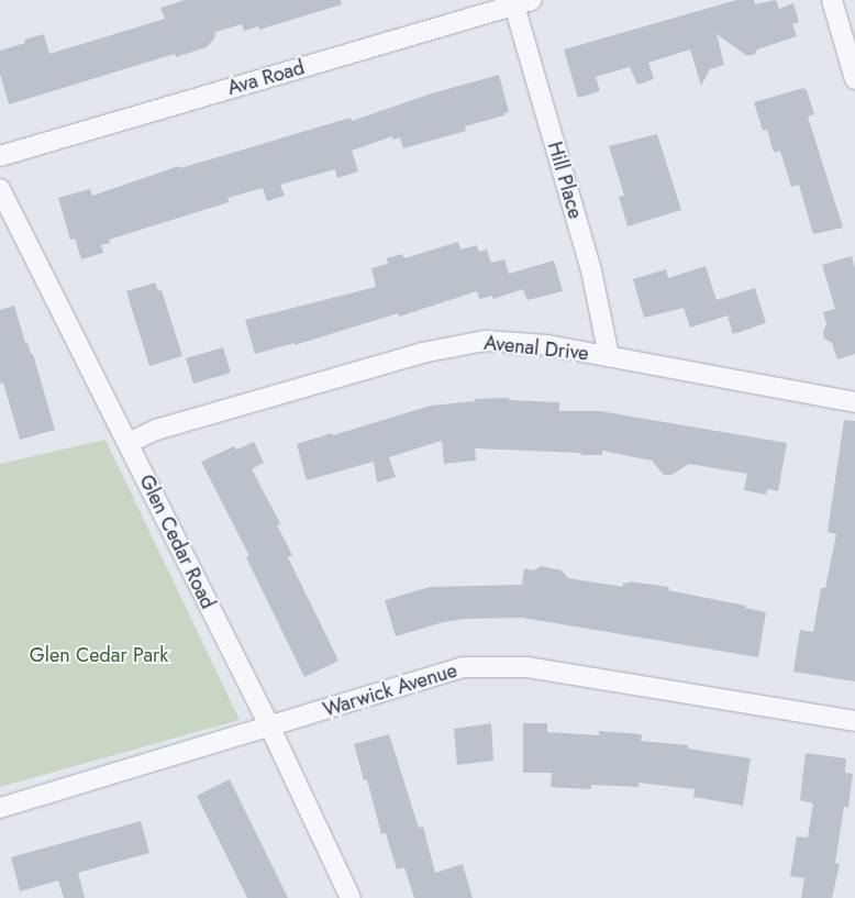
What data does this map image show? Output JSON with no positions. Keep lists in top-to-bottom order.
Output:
{
  "streets": {
    "street": [
      "Ava Road",
      "Hill Place",
      "Avenal Drive",
      "Glen Cedar Road",
      "Warwick Avenue"
    ]
  },
  "crossings": [
    ["Ava Road", "Hill Place"],
    ["Hill Place", "Avenal Drive"],
    ["Avenal Drive", "Glen Cedar Road"],
    ["Glen Cedar Road", "Warwick Avenue"]
  ],
  "parks": ["Glen Cedar Park"]
}
